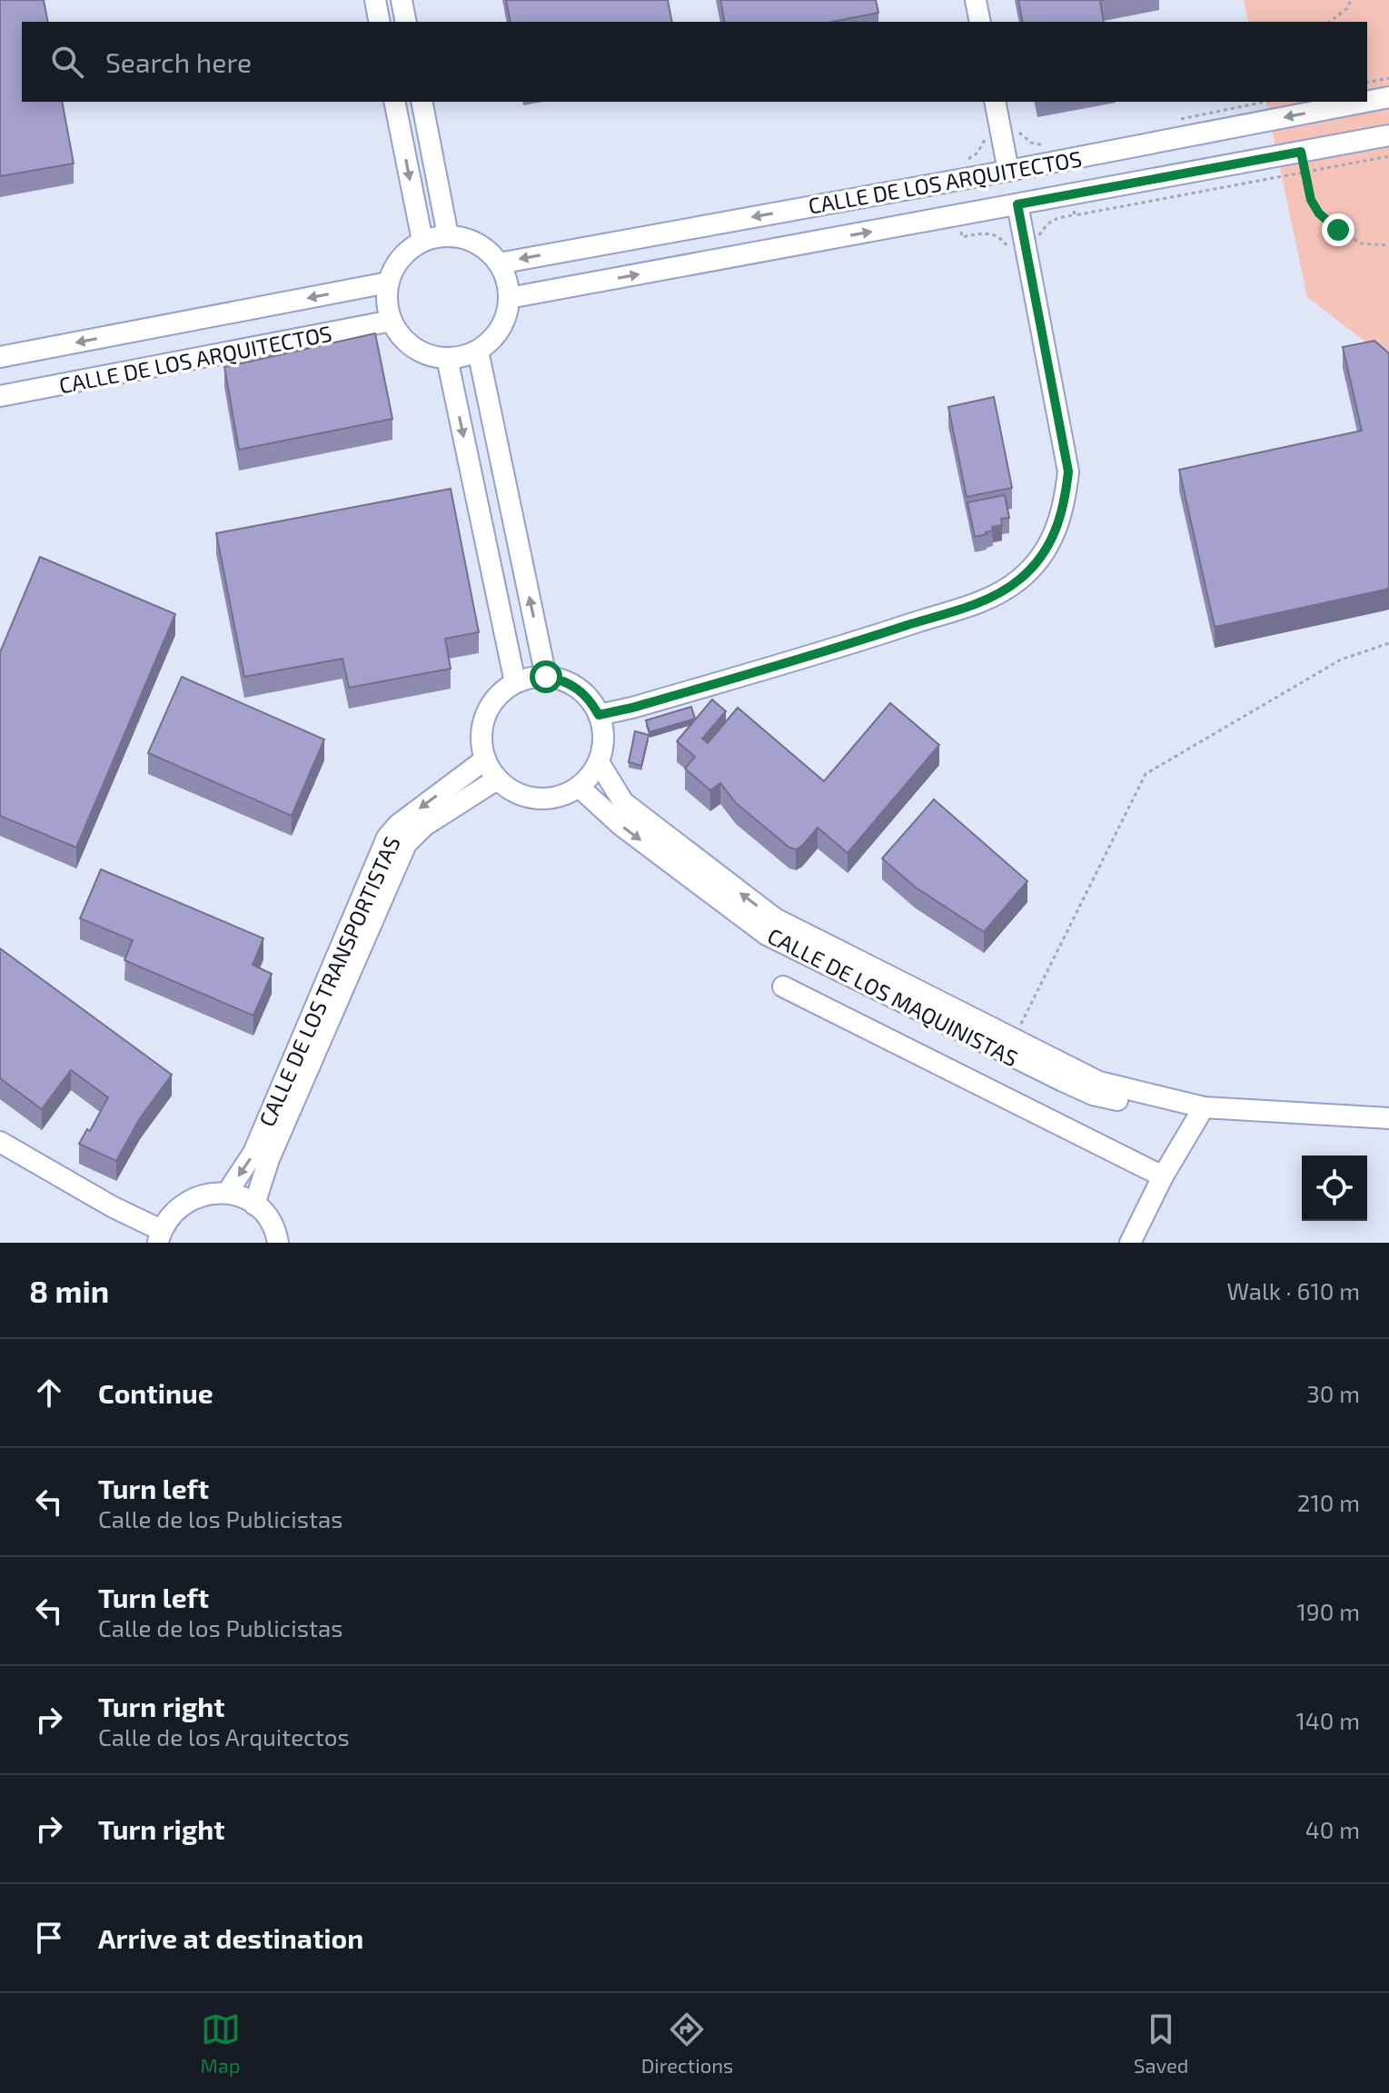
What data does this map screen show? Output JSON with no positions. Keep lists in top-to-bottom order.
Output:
{
  "streets": {
    "street": ["CALLE DE LOS ARQUITECTOS", "CALLE DE LOS TRANSPORTISTAS", "CALLE DE LOS MAQUINISTAS"]
  },
  "crossings": [
    ["CALLE DE LOS TRANSPORTISTAS", "CALLE DE LOS MAQUINISTAS"]
  ],
  "page": {
    "search": "Search here",
    "heading": ["8 min", "Walk · 610 m"],
    "list": [
      ["Continue", "30 m"],
      ["Turn left", "Calle de los Publicistas", "210 m"],
      ["Turn left", "Calle de los Publicistas", "190 m"],
      ["Turn right", "Calle de los Arquitectos", "140 m"],
      ["Turn right", "40 m"],
      "Arrive at destination"
    ],
    "nav": ["Map", "Directions", "Saved"]
  }
}
